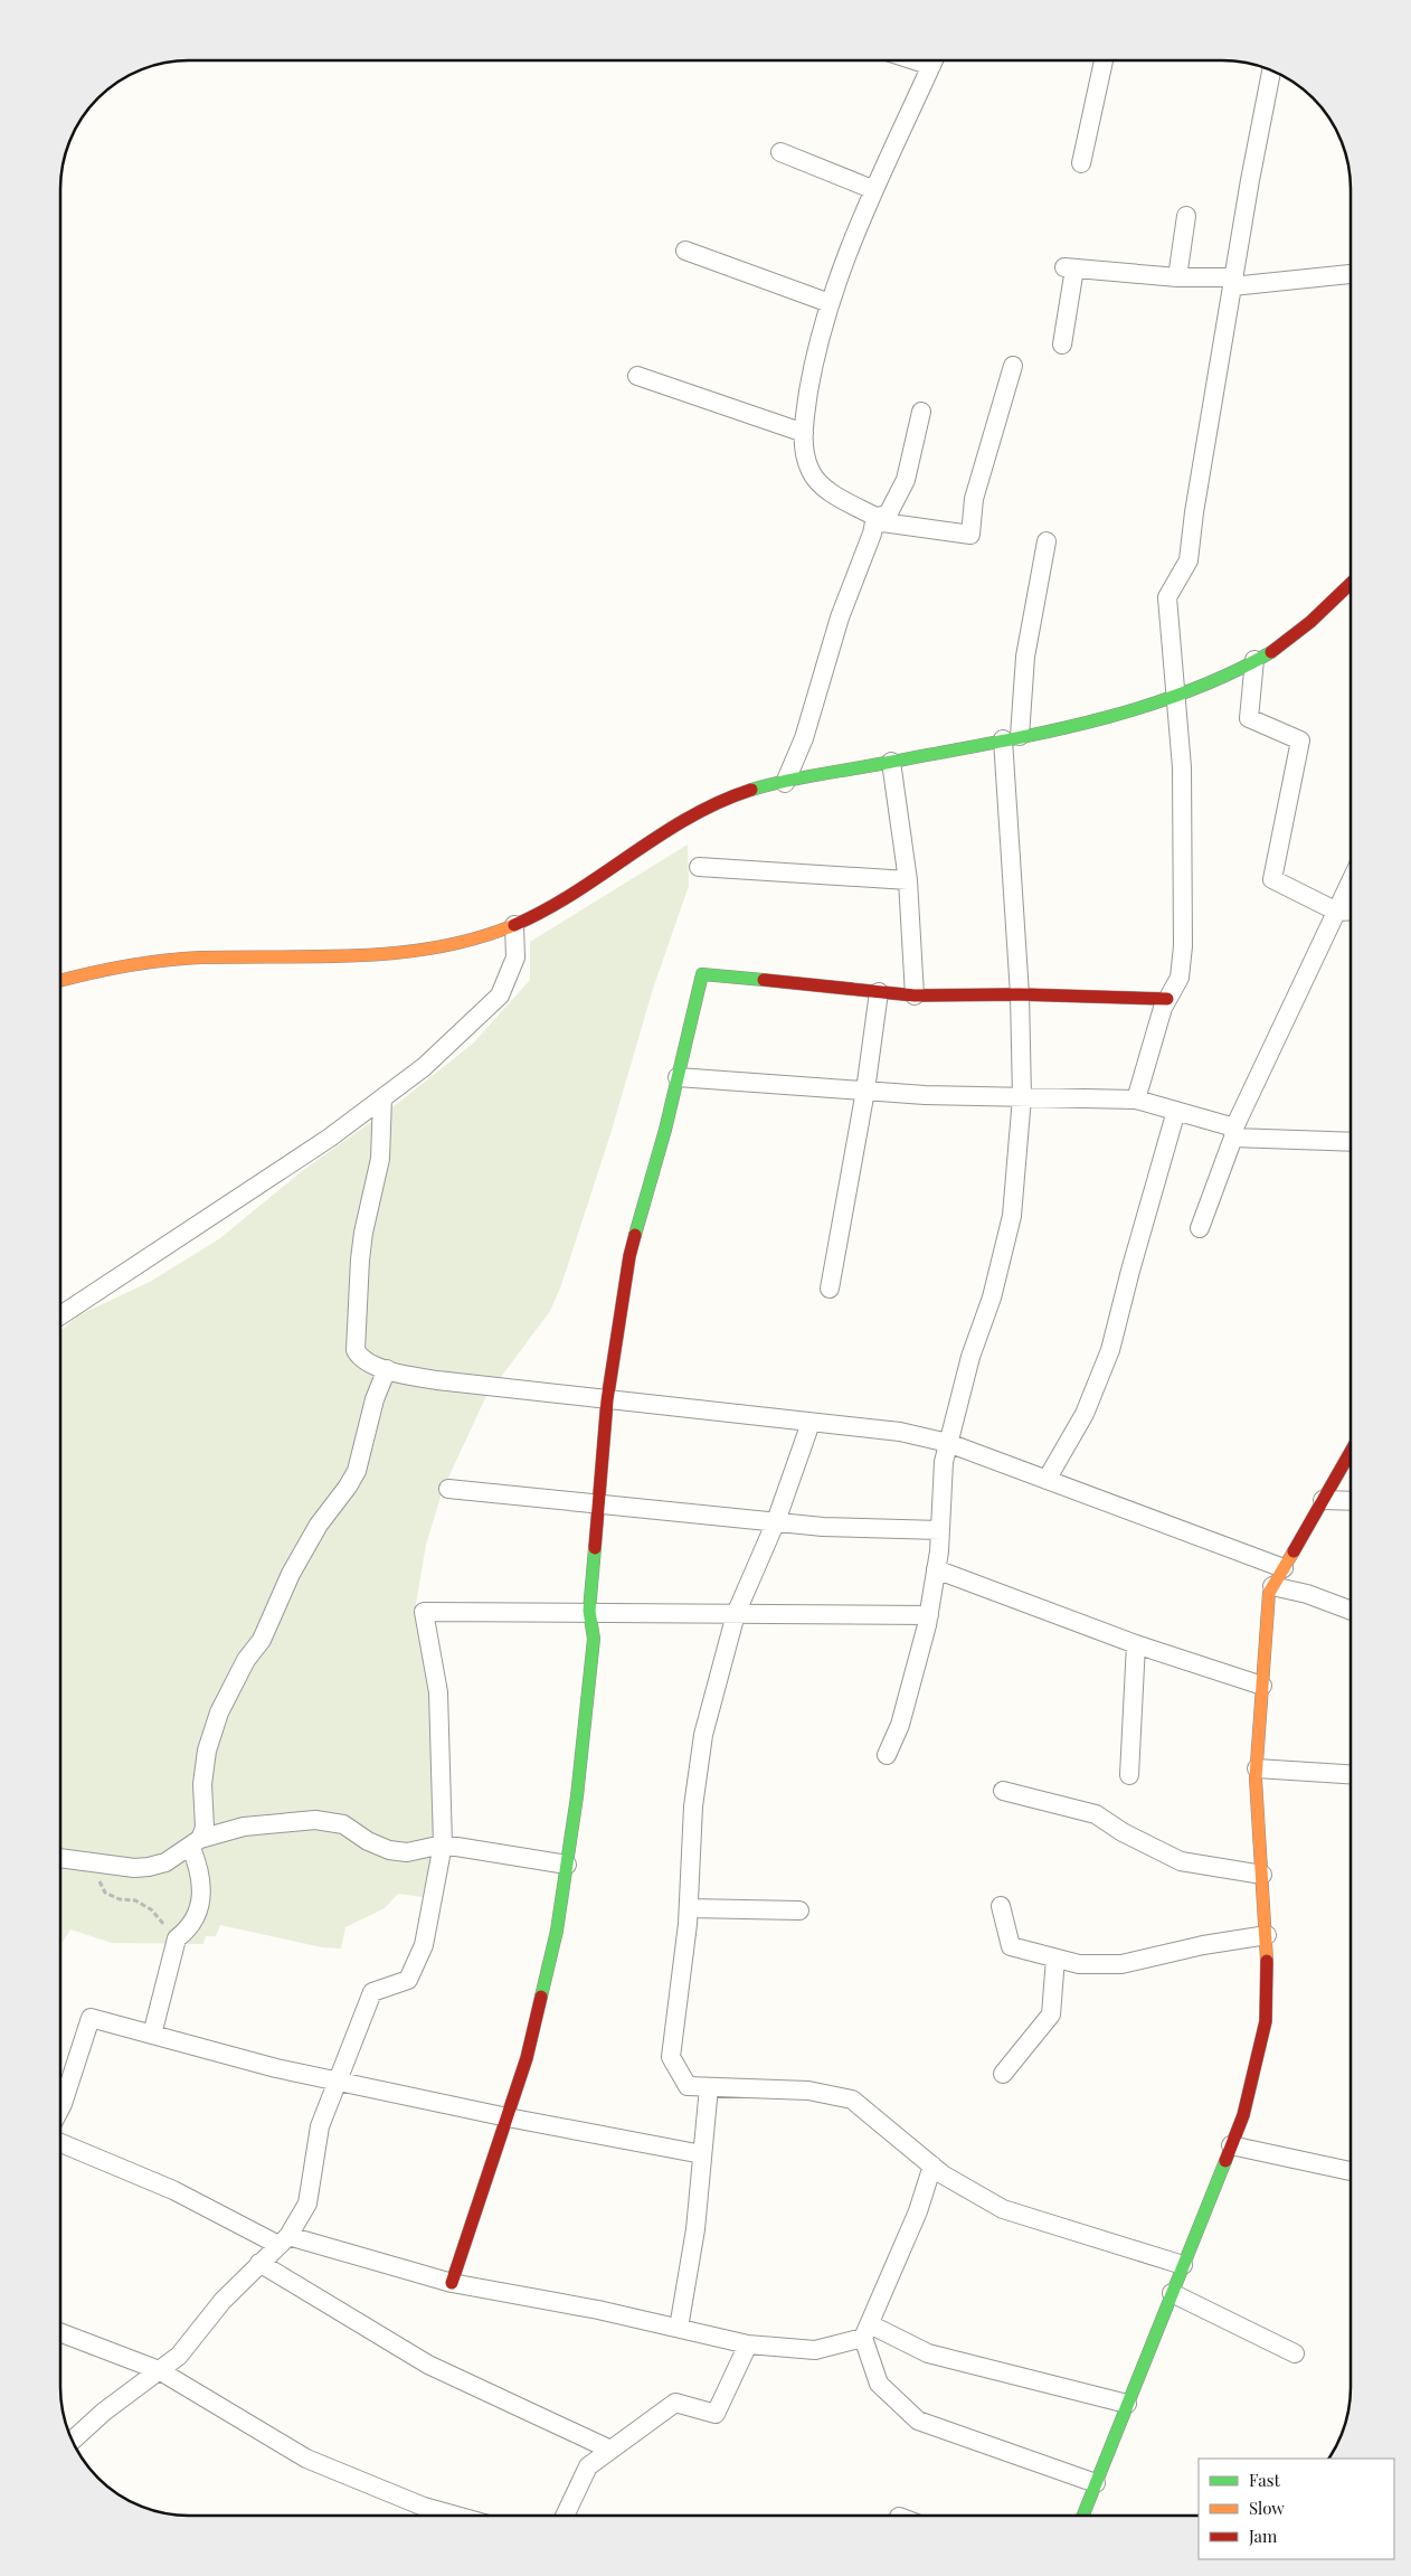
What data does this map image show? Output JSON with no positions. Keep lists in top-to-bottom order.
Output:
{
  "legend": ["Fast", "Slow", "Jam"]
}
